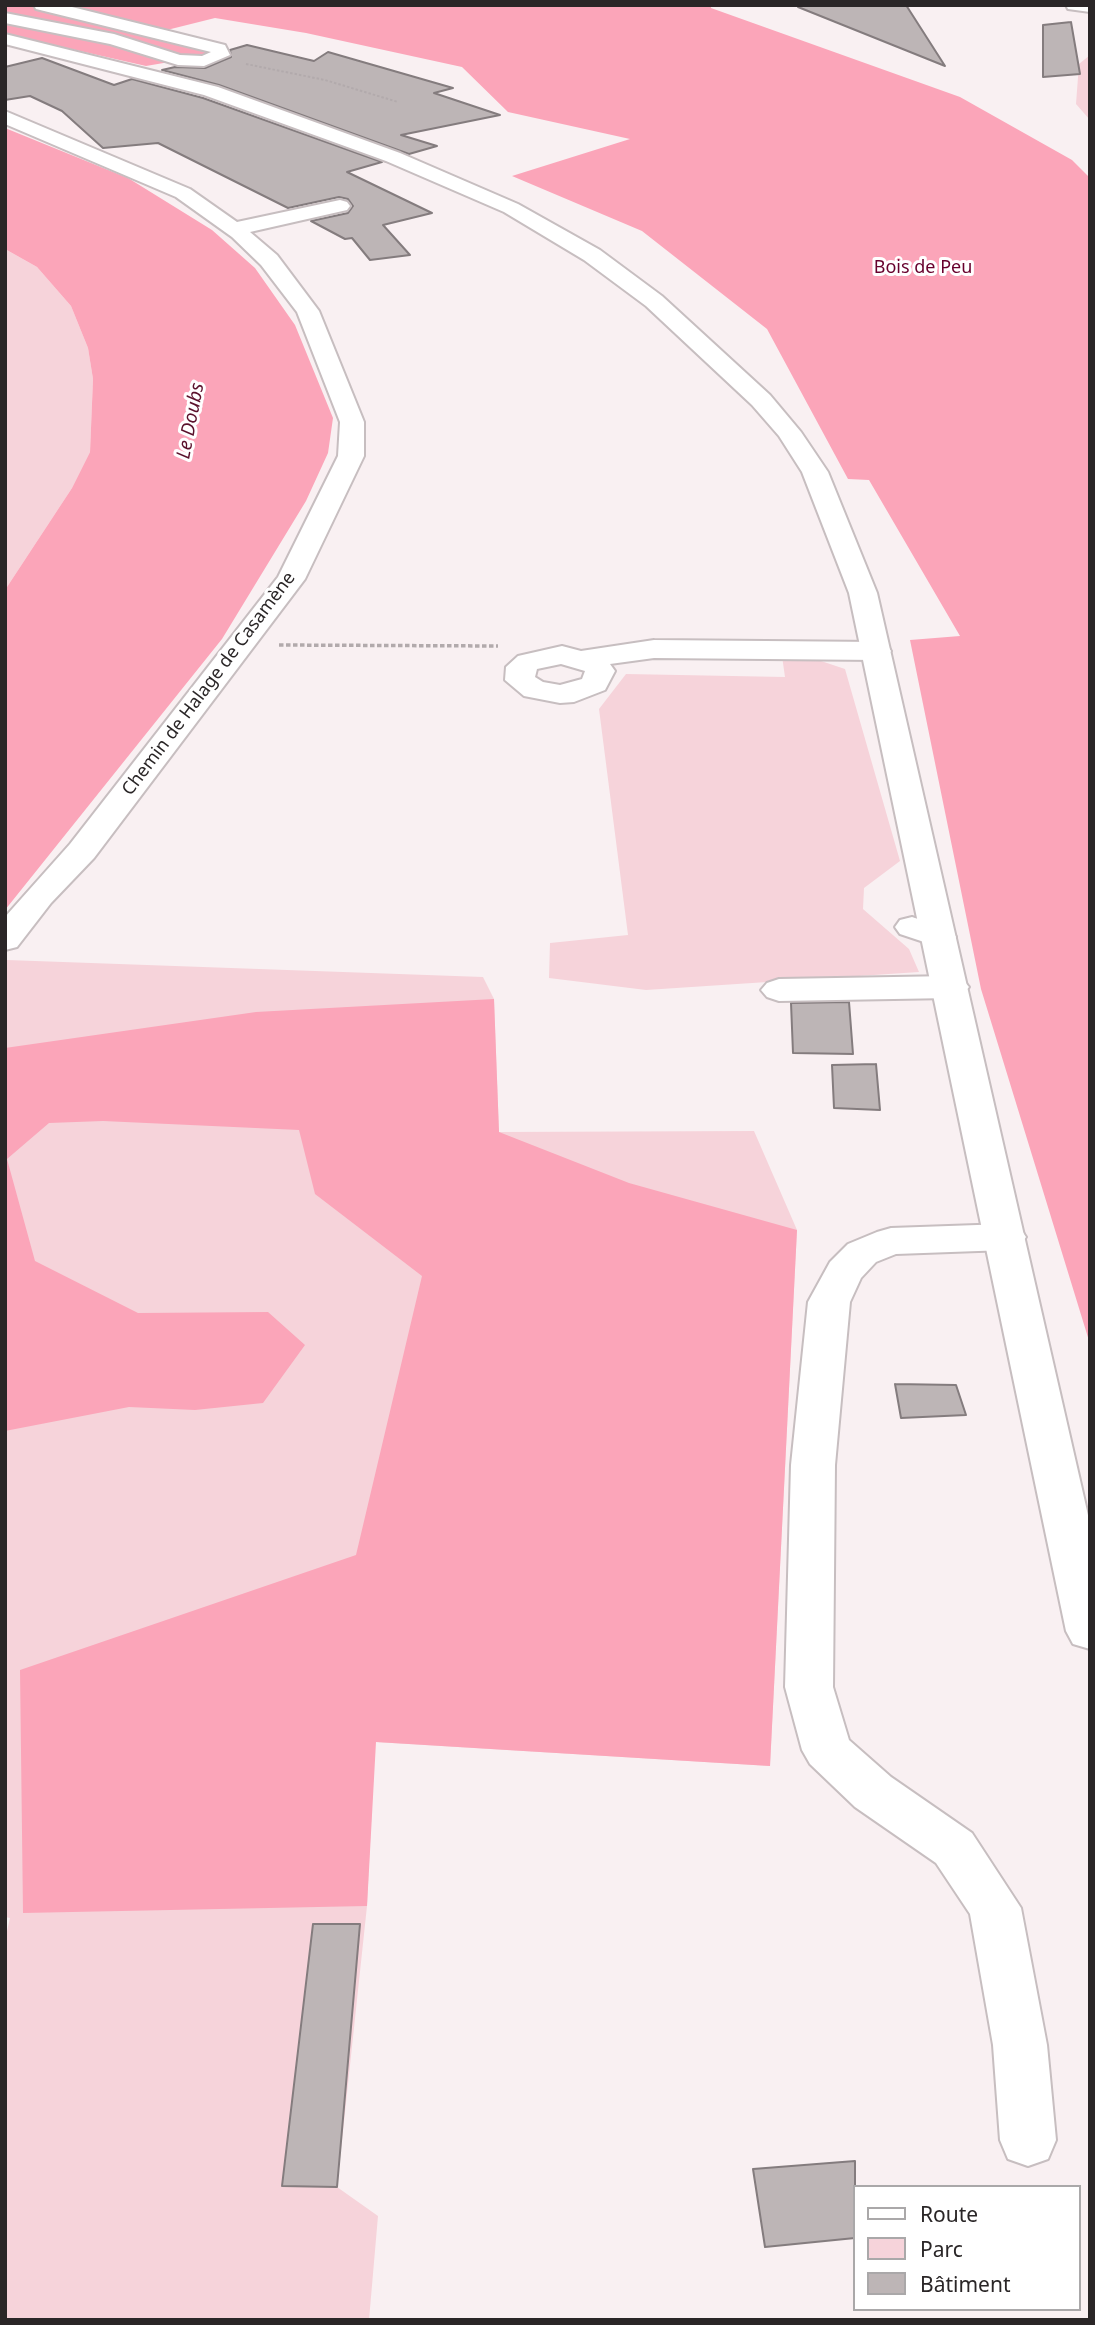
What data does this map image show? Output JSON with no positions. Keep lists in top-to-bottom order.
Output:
{
  "streets": {
    "main road": ["Chemin de Halage de Casamène"]
  },
  "water": ["Le Doubs"],
  "parks": ["Bois de Peu"],
  "legend": ["Route", "Parc", "Bâtiment"]
}
